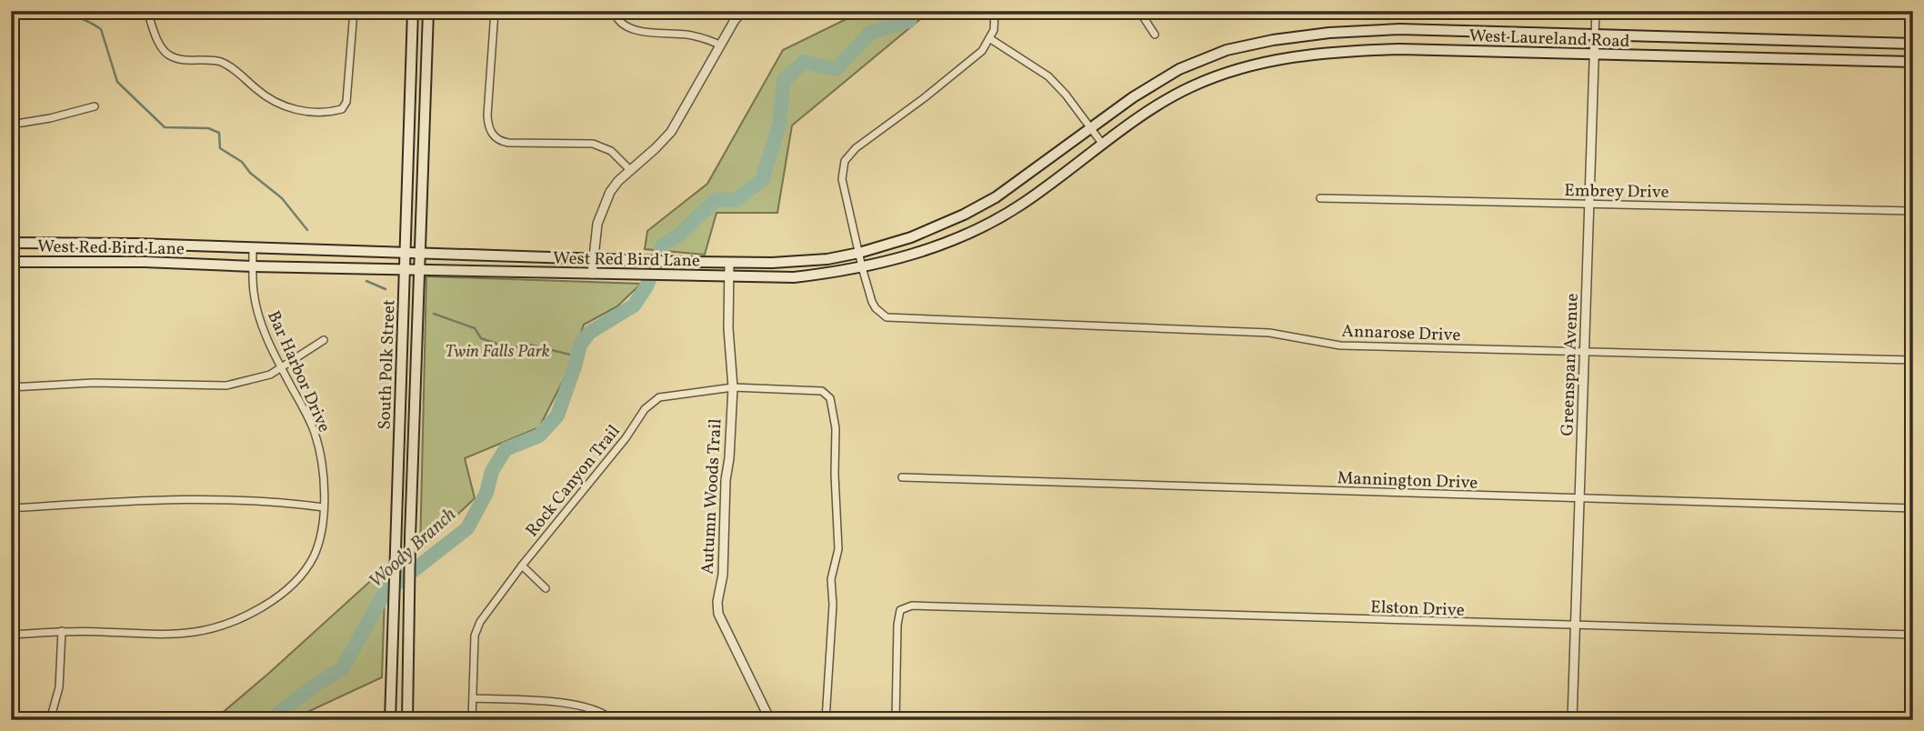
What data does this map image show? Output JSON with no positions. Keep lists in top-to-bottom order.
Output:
{
  "streets": {
    "main road": ["West Laureland Road", "West Red Bird Lane", "South Polk Street"],
    "street": [
      "Embrey Drive",
      "Annarose Drive",
      "Greenspan Avenue",
      "Bar Harbor Drive",
      "Mannington Drive",
      "Rock Canyon Trail",
      "Autumn Woods Trail",
      "Elston Drive"
    ]
  },
  "crossings": [
    ["West Laureland Road", "West Red Bird Lane"],
    ["West Laureland Road", "Greenspan Avenue"],
    ["Embrey Drive", "Greenspan Avenue"],
    ["West Red Bird Lane", "Annarose Drive"],
    ["West Red Bird Lane", "South Polk Street"],
    ["West Red Bird Lane", "Bar Harbor Drive"],
    ["West Red Bird Lane", "Autumn Woods Trail"],
    ["Annarose Drive", "Greenspan Avenue"],
    ["Greenspan Avenue", "Mannington Drive"],
    ["Greenspan Avenue", "Elston Drive"],
    ["Rock Canyon Trail", "Autumn Woods Trail"]
  ],
  "water": ["Woody Branch"],
  "parks": ["Twin Falls Park"]
}
